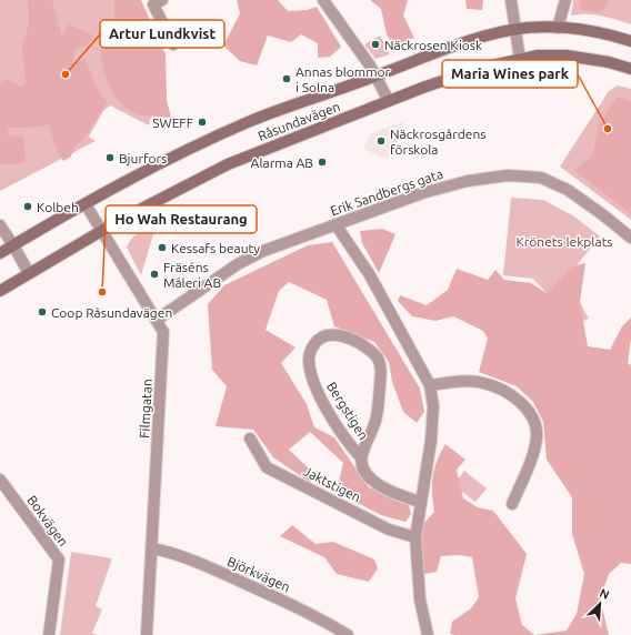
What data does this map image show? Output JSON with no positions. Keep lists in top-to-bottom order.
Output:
{
  "streets": {
    "street": [
      "Råsundavägen",
      "Erik Sandbergs gata",
      "Filmgatan",
      "Bergstigen",
      "Jaktstigen",
      "Bokvägen",
      "Björkvägen"
    ]
  },
  "crossings": [
    ["Råsundavägen", "Filmgatan"],
    ["Erik Sandbergs gata", "Filmgatan"],
    ["Filmgatan", "Björkvägen"]
  ],
  "parks": ["Krönets lekplats"],
  "places": [
    "Näckrosen Kiosk",
    "Artur Lundkvist",
    "Annas blommor i Solna",
    "SWEFF",
    "Maria Wines park",
    "Näckrosgårdens förskola",
    "Bjurfors",
    "Alarma AB",
    "Kolbeh",
    "Kessafs beauty",
    "Fräséns Måleri AB",
    "Ho Wah Restaurang",
    "Coop Råsundavägen"
  ],
  "north": "top right"
}
